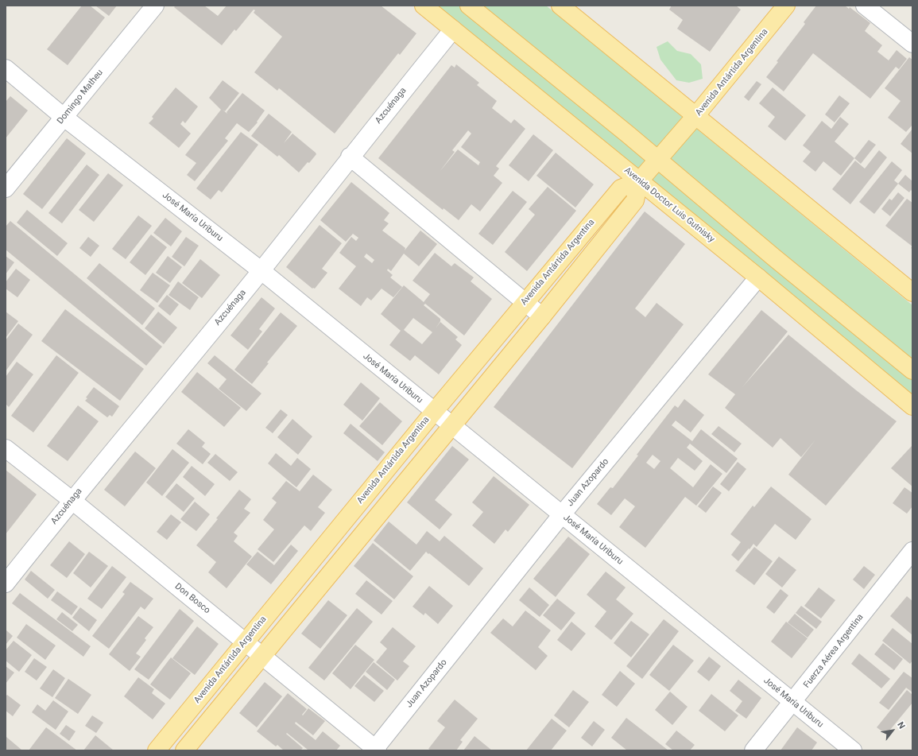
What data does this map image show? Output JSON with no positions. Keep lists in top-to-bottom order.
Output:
{
  "streets": {
    "main road": ["Avenida Antártida Argentina", "Avenida Doctor Luis Gutnisky"],
    "street": [
      "Domingo Matheu",
      "Azcuénaga",
      "José María Uriburu",
      "Juan Azopardo",
      "Don Bosco",
      "Fuerza Aérea Argentina"
    ]
  },
  "crossings": [
    ["Avenida Antártida Argentina", "Avenida Doctor Luis Gutnisky"],
    ["Avenida Antártida Argentina", "José María Uriburu"],
    ["Avenida Antártida Argentina", "Don Bosco"],
    ["Domingo Matheu", "José María Uriburu"],
    ["Azcuénaga", "Avenida Doctor Luis Gutnisky"],
    ["Azcuénaga", "José María Uriburu"],
    ["Azcuénaga", "Don Bosco"],
    ["Avenida Doctor Luis Gutnisky", "Juan Azopardo"],
    ["José María Uriburu", "Juan Azopardo"],
    ["José María Uriburu", "Fuerza Aérea Argentina"],
    ["Juan Azopardo", "Don Bosco"]
  ],
  "north": "top right"
}
